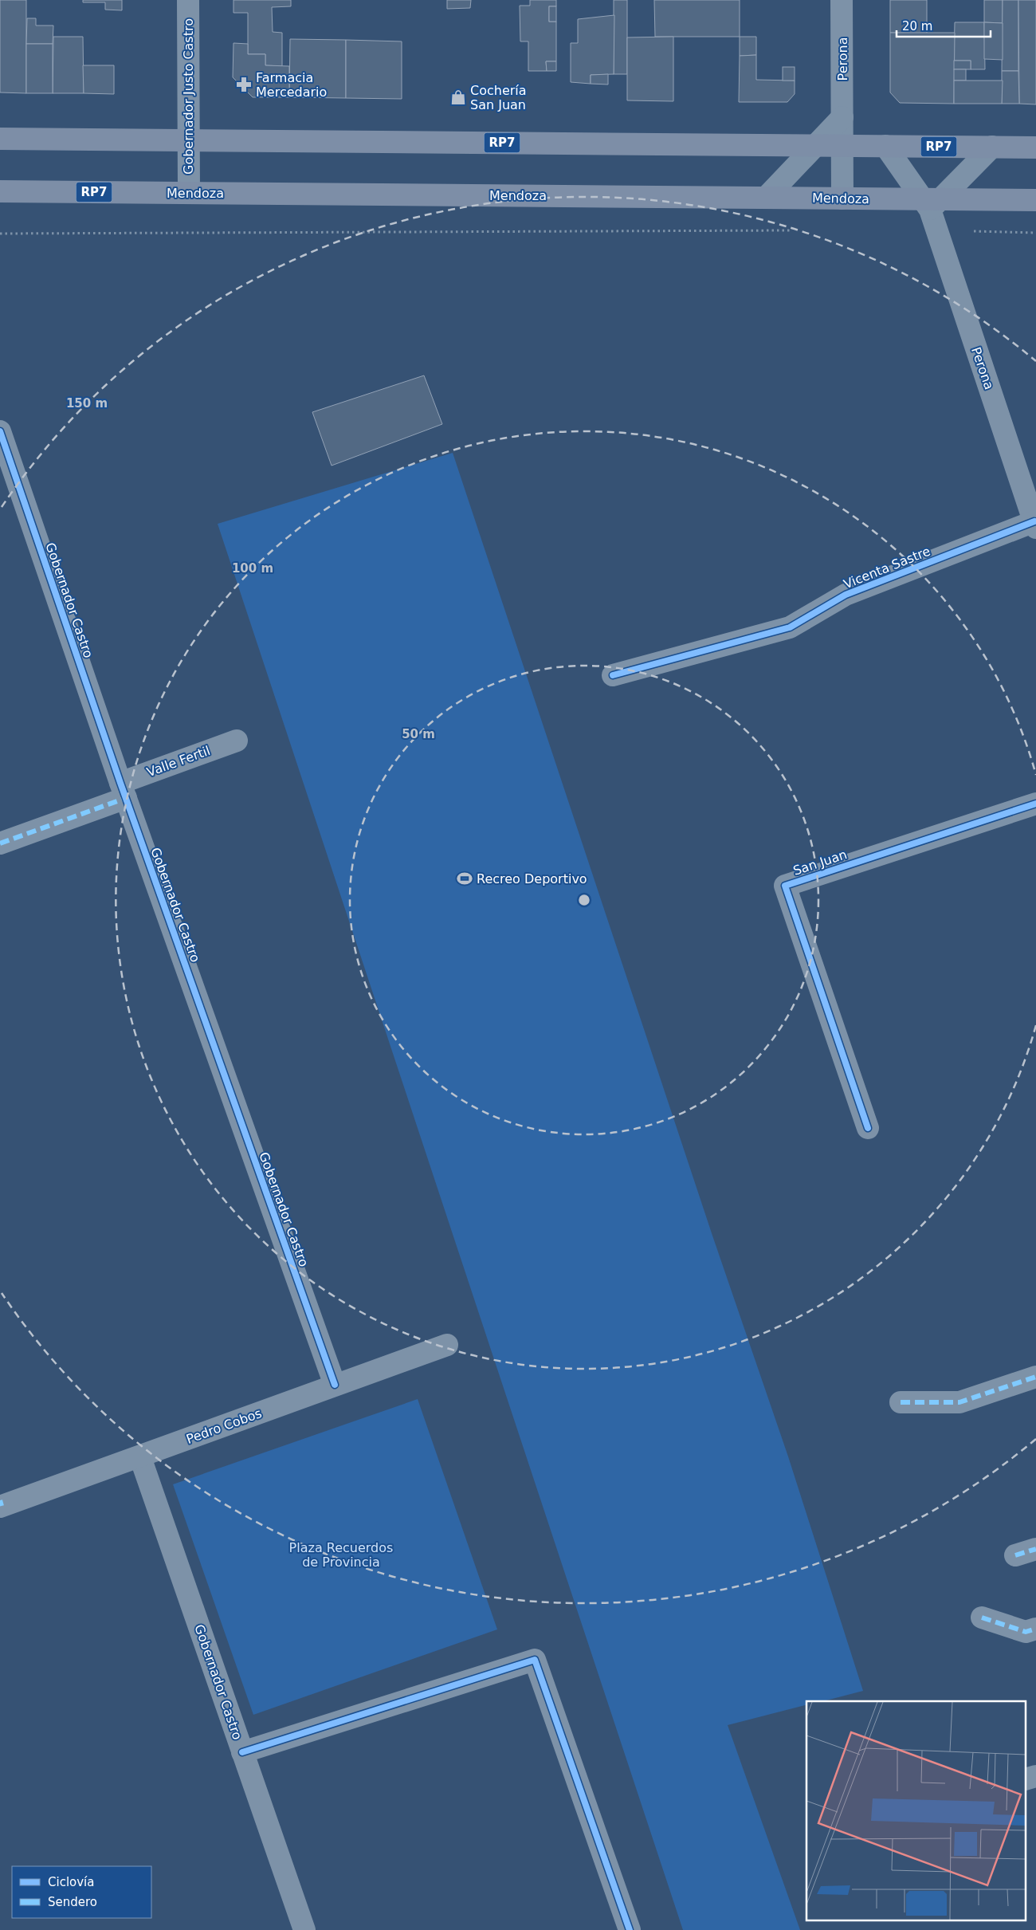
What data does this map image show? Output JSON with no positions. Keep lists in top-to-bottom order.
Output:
{
  "streets": {
    "main road": ["RP7", "Mendoza"],
    "street": [
      "Perona",
      "Gobernador Justo Castro",
      "Vicenta Sastre",
      "Gobernador Castro",
      "Valle Fertil",
      "San Juan",
      "Pedro Cobos"
    ]
  },
  "crossings": [
    ["Perona", "RP7"],
    ["Perona", "Mendoza"],
    ["Perona", "Vicenta Sastre"],
    ["Gobernador Justo Castro", "RP7"],
    ["Gobernador Justo Castro", "Mendoza"],
    ["Gobernador Castro", "Valle Fertil"],
    ["Gobernador Castro", "Pedro Cobos"]
  ],
  "parks": ["Plaza Recuerdos de Provincia"],
  "places": {
    "pharmacy": ["Farmacia Mercedario"],
    "shop": ["Cochería San Juan"],
    "sports": ["Recreo Deportivo"]
  },
  "legend": ["Ciclovía", "Sendero"],
  "scale_bar": "20 m",
  "rings": ["150 m", "100 m", "50 m"]
}
